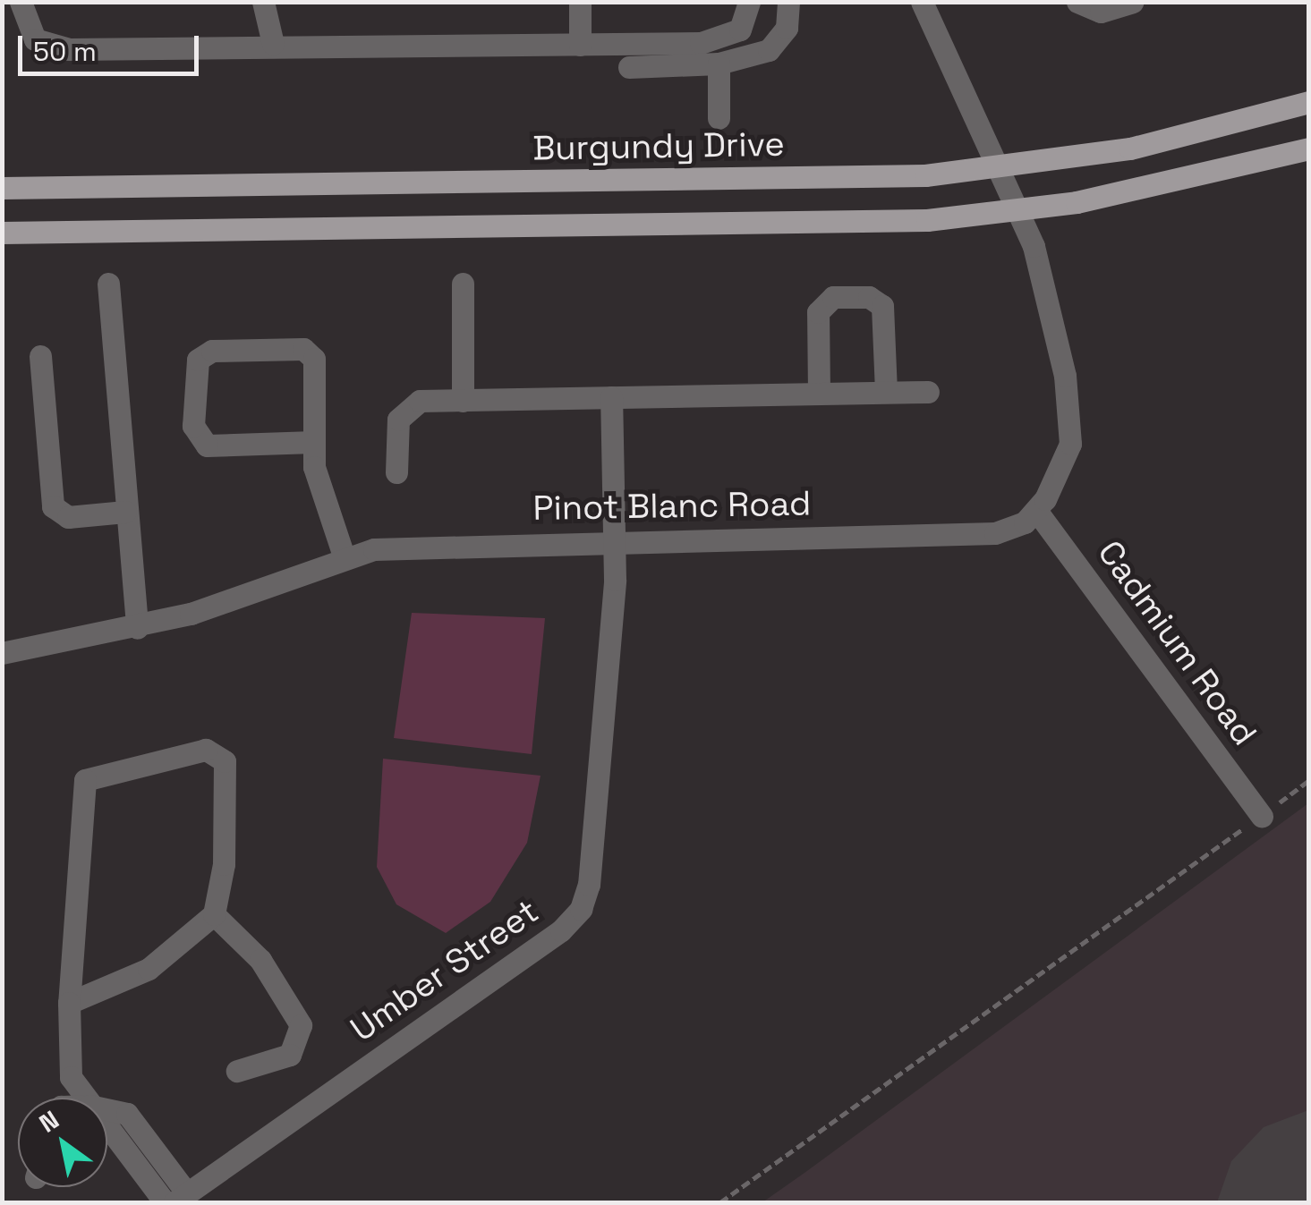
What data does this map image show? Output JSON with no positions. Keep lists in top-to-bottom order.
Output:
{
  "streets": {
    "main road": ["Burgundy Drive"],
    "street": ["Pinot Blanc Road", "Cadmium Road", "Umber Street"]
  },
  "crossings": [
    ["Pinot Blanc Road", "Cadmium Road"],
    ["Pinot Blanc Road", "Umber Street"]
  ],
  "scale_bar": "50 m",
  "north": "top left"
}
